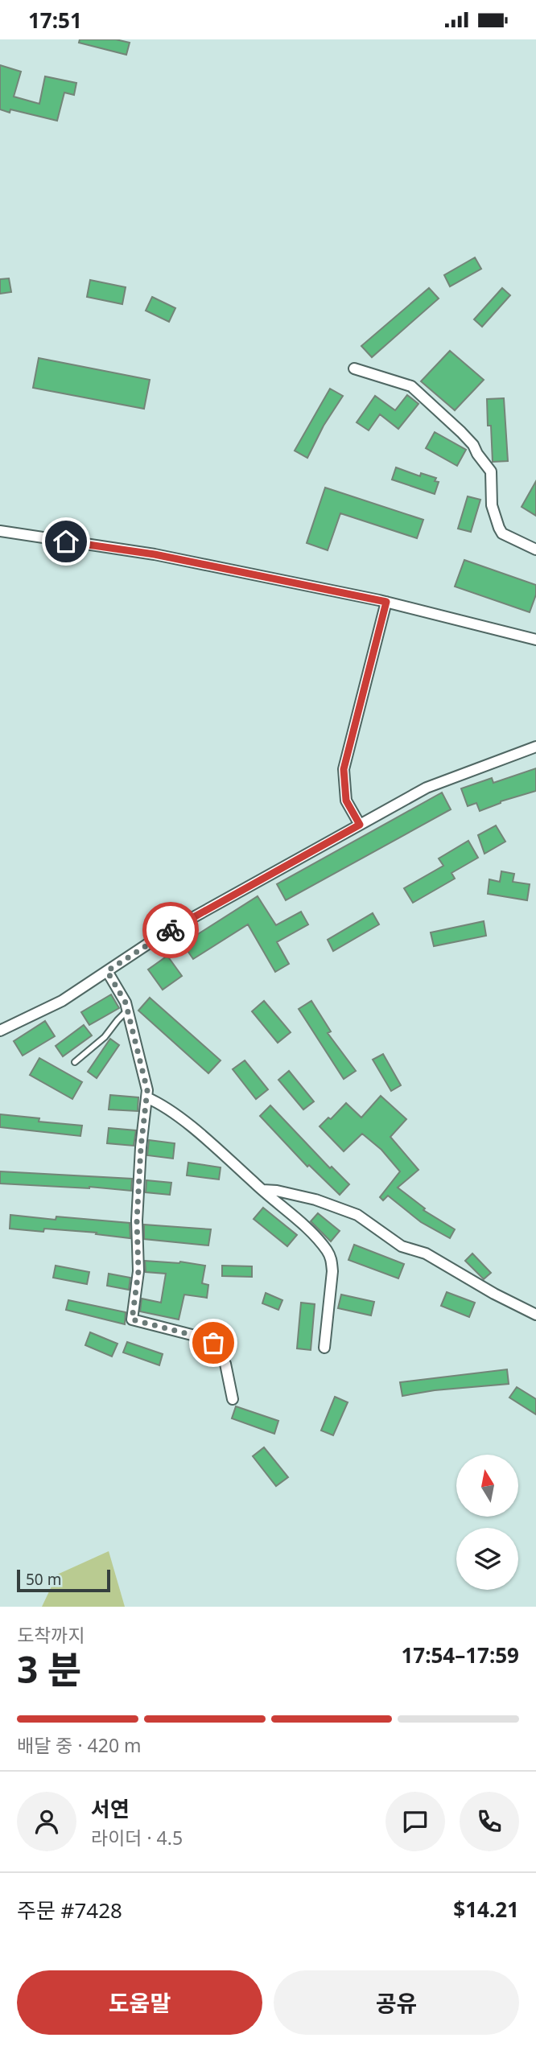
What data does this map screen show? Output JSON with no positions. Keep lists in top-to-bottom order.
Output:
{
  "scale_bar": "50 m",
  "north": "top",
  "page": {
    "status": "17:51",
    "scale": "50 m",
    "heading": ["3 분", "도착까지", "17:54–17:59"],
    "panel": [
      "서연",
      "라이더 · 4.5",
      "주문 #7428",
      "$14.21"
    ],
    "bar": "배달 중 · 420 m",
    "buttons": ["도움말", "공유"]
  }
}
